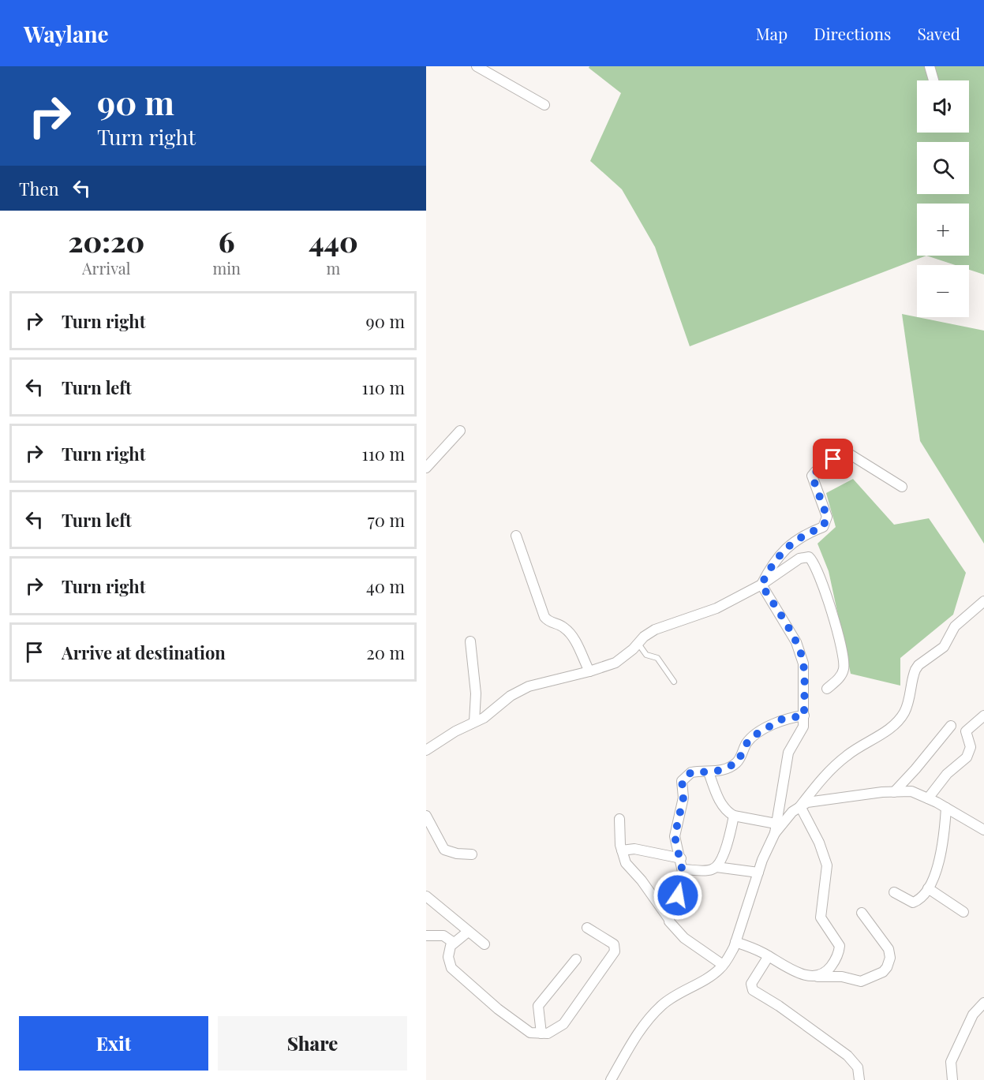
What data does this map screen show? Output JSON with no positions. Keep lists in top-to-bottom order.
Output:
{
  "page": {
    "header": "Waylane",
    "nav": ["Map", "Directions", "Saved"],
    "turn": ["90 m", "Turn right"],
    "map_buttons": ["+", "−"],
    "then": "Then",
    "eta": [
      "20:20",
      "Arrival",
      "6",
      "min",
      "440",
      "m"
    ],
    "list": [
      {
        "name": "Turn right",
        "value": "90 m"
      },
      {
        "name": "Turn left",
        "value": "110 m"
      },
      {
        "name": "Turn right",
        "value": "110 m"
      },
      {
        "name": "Turn left",
        "value": "70 m"
      },
      {
        "name": "Turn right",
        "value": "40 m"
      },
      {
        "name": "Arrive at destination",
        "value": "20 m"
      }
    ],
    "buttons": ["Exit", "Share"]
  }
}
